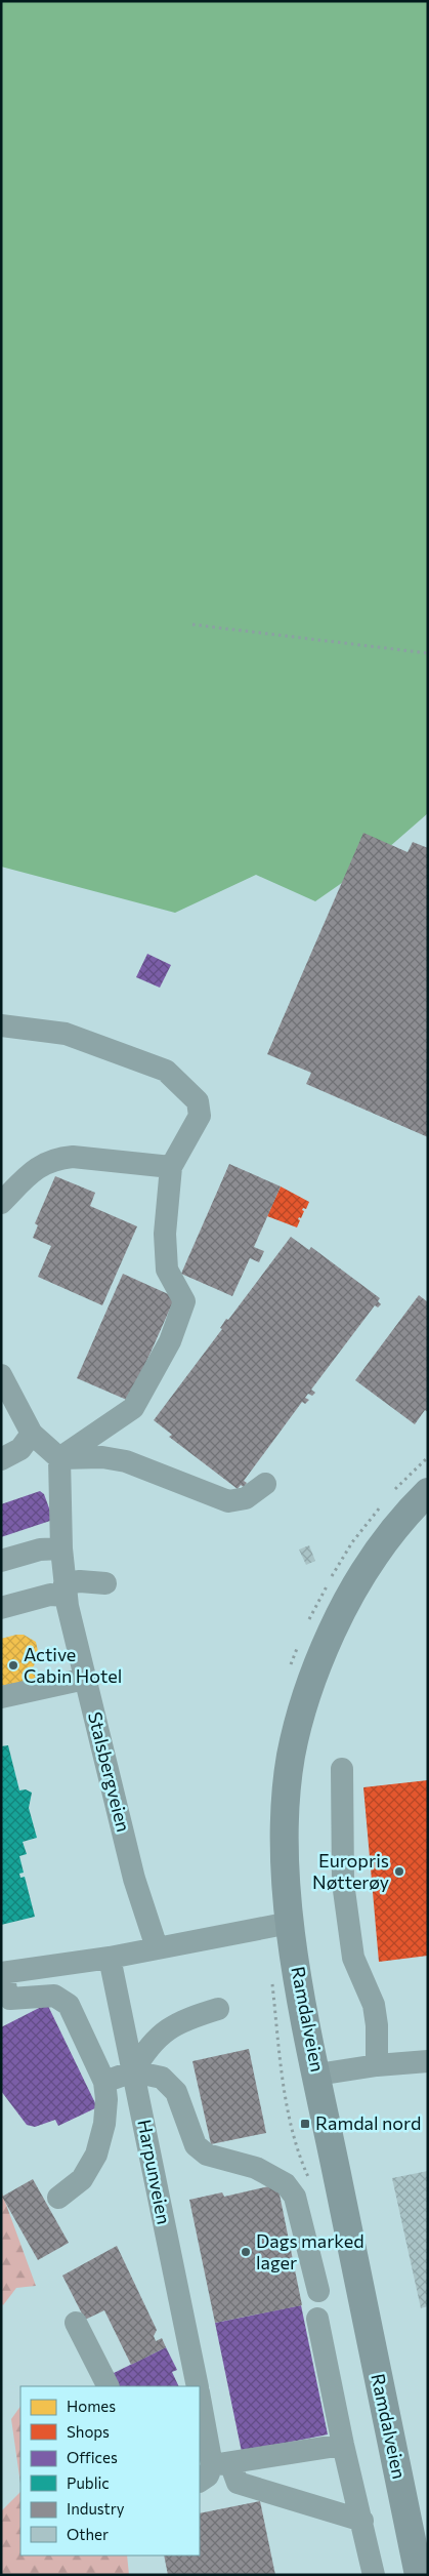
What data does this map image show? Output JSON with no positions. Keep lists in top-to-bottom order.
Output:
{
  "streets": {
    "main road": ["Ramdalveien"],
    "street": ["Stalsbergveien", "Harpunveien"]
  },
  "places": {
    "other": ["Active Cabin Hotel", "Europris Nøtterøy", "Dags marked lager"],
    "transit": ["Ramdal nord"]
  },
  "legend": [
    "Homes",
    "Shops",
    "Offices",
    "Public",
    "Industry",
    "Other"
  ]
}
